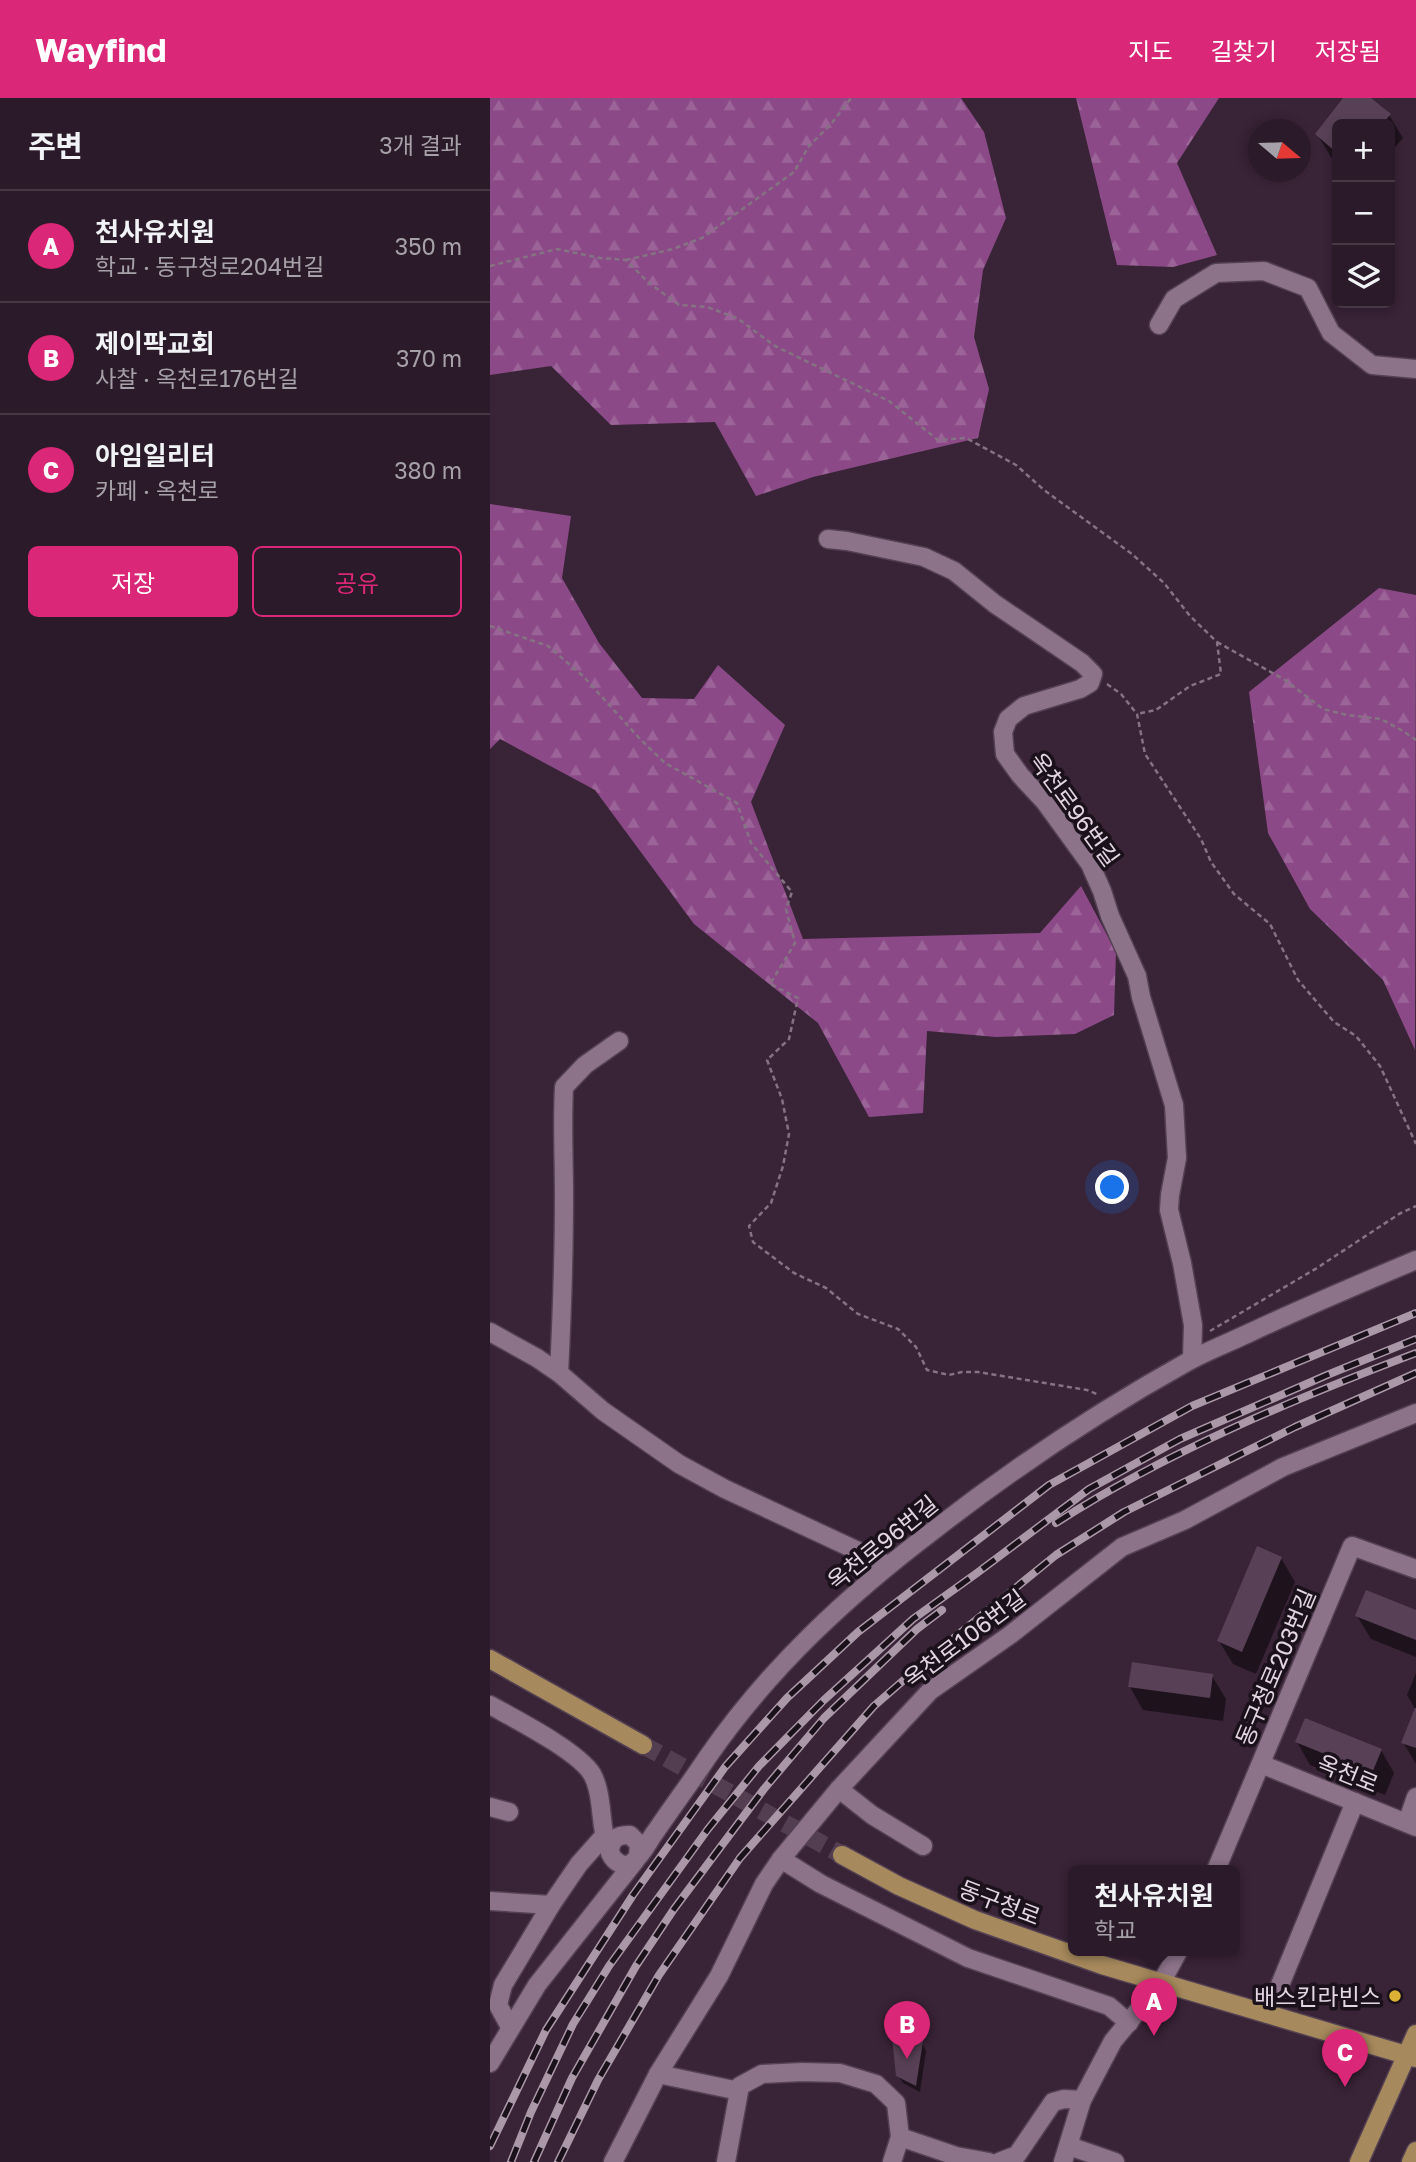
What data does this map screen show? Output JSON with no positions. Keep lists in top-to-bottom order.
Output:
{
  "streets": {
    "main road": ["동구청로"],
    "street": [
      "옥천로96번길",
      "옥천로106번길",
      "동구청로203번길",
      "옥천로"
    ]
  },
  "crossings": [
    ["동구청로203번길", "옥천로"]
  ],
  "places": ["배스킨라빈스"],
  "north": "right",
  "page": {
    "header": "Wayfind",
    "nav": ["지도", "길찾기", "저장됨"],
    "heading": ["주변", "3개 결과"],
    "map_buttons": ["+", "−"],
    "list": [
      {
        "mark": "A",
        "name": "천사유치원",
        "note": "학교 · 동구청로204번길",
        "value": "350 m"
      },
      {
        "mark": "B",
        "name": "제이팍교회",
        "note": "사찰 · 옥천로176번길",
        "value": "370 m"
      },
      {
        "mark": "C",
        "name": "아임일리터",
        "note": "카페 · 옥천로",
        "value": "380 m"
      }
    ],
    "buttons": ["저장", "공유"],
    "popup": ["천사유치원", "학교"],
    "pins": ["A", "B", "C"]
  }
}
